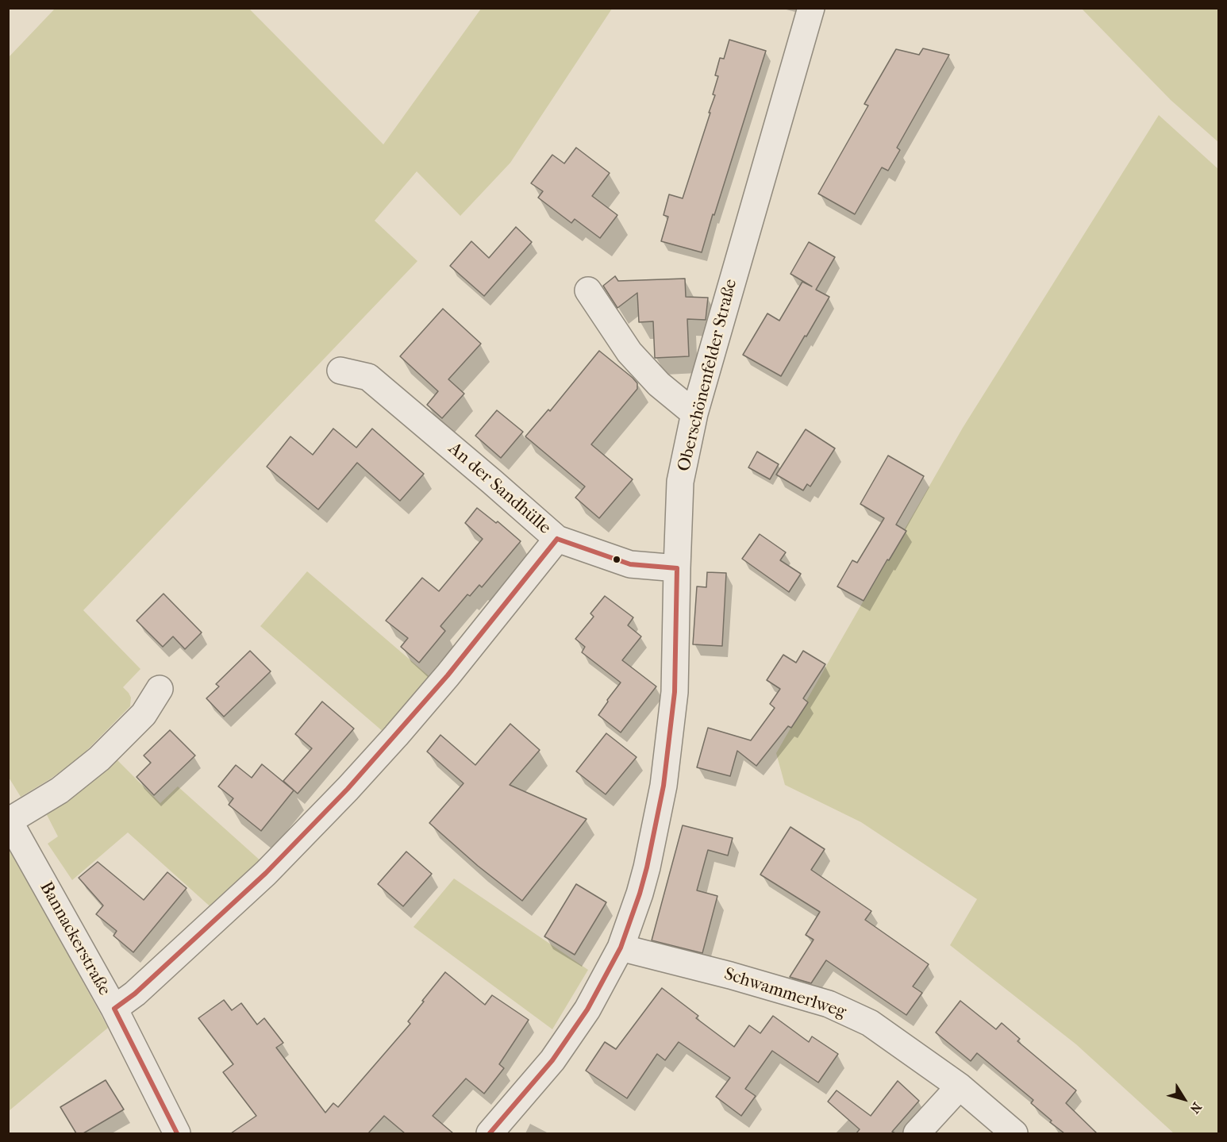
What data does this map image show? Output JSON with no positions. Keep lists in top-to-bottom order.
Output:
{
  "streets": {
    "street": [
      "Oberschönenfelder Straße",
      "An der Sandhülle",
      "Bannackerstraße",
      "Schwammerlweg"
    ]
  },
  "crossings": [
    ["Oberschönenfelder Straße", "An der Sandhülle"],
    ["Oberschönenfelder Straße", "Schwammerlweg"]
  ],
  "north": "bottom right"
}
